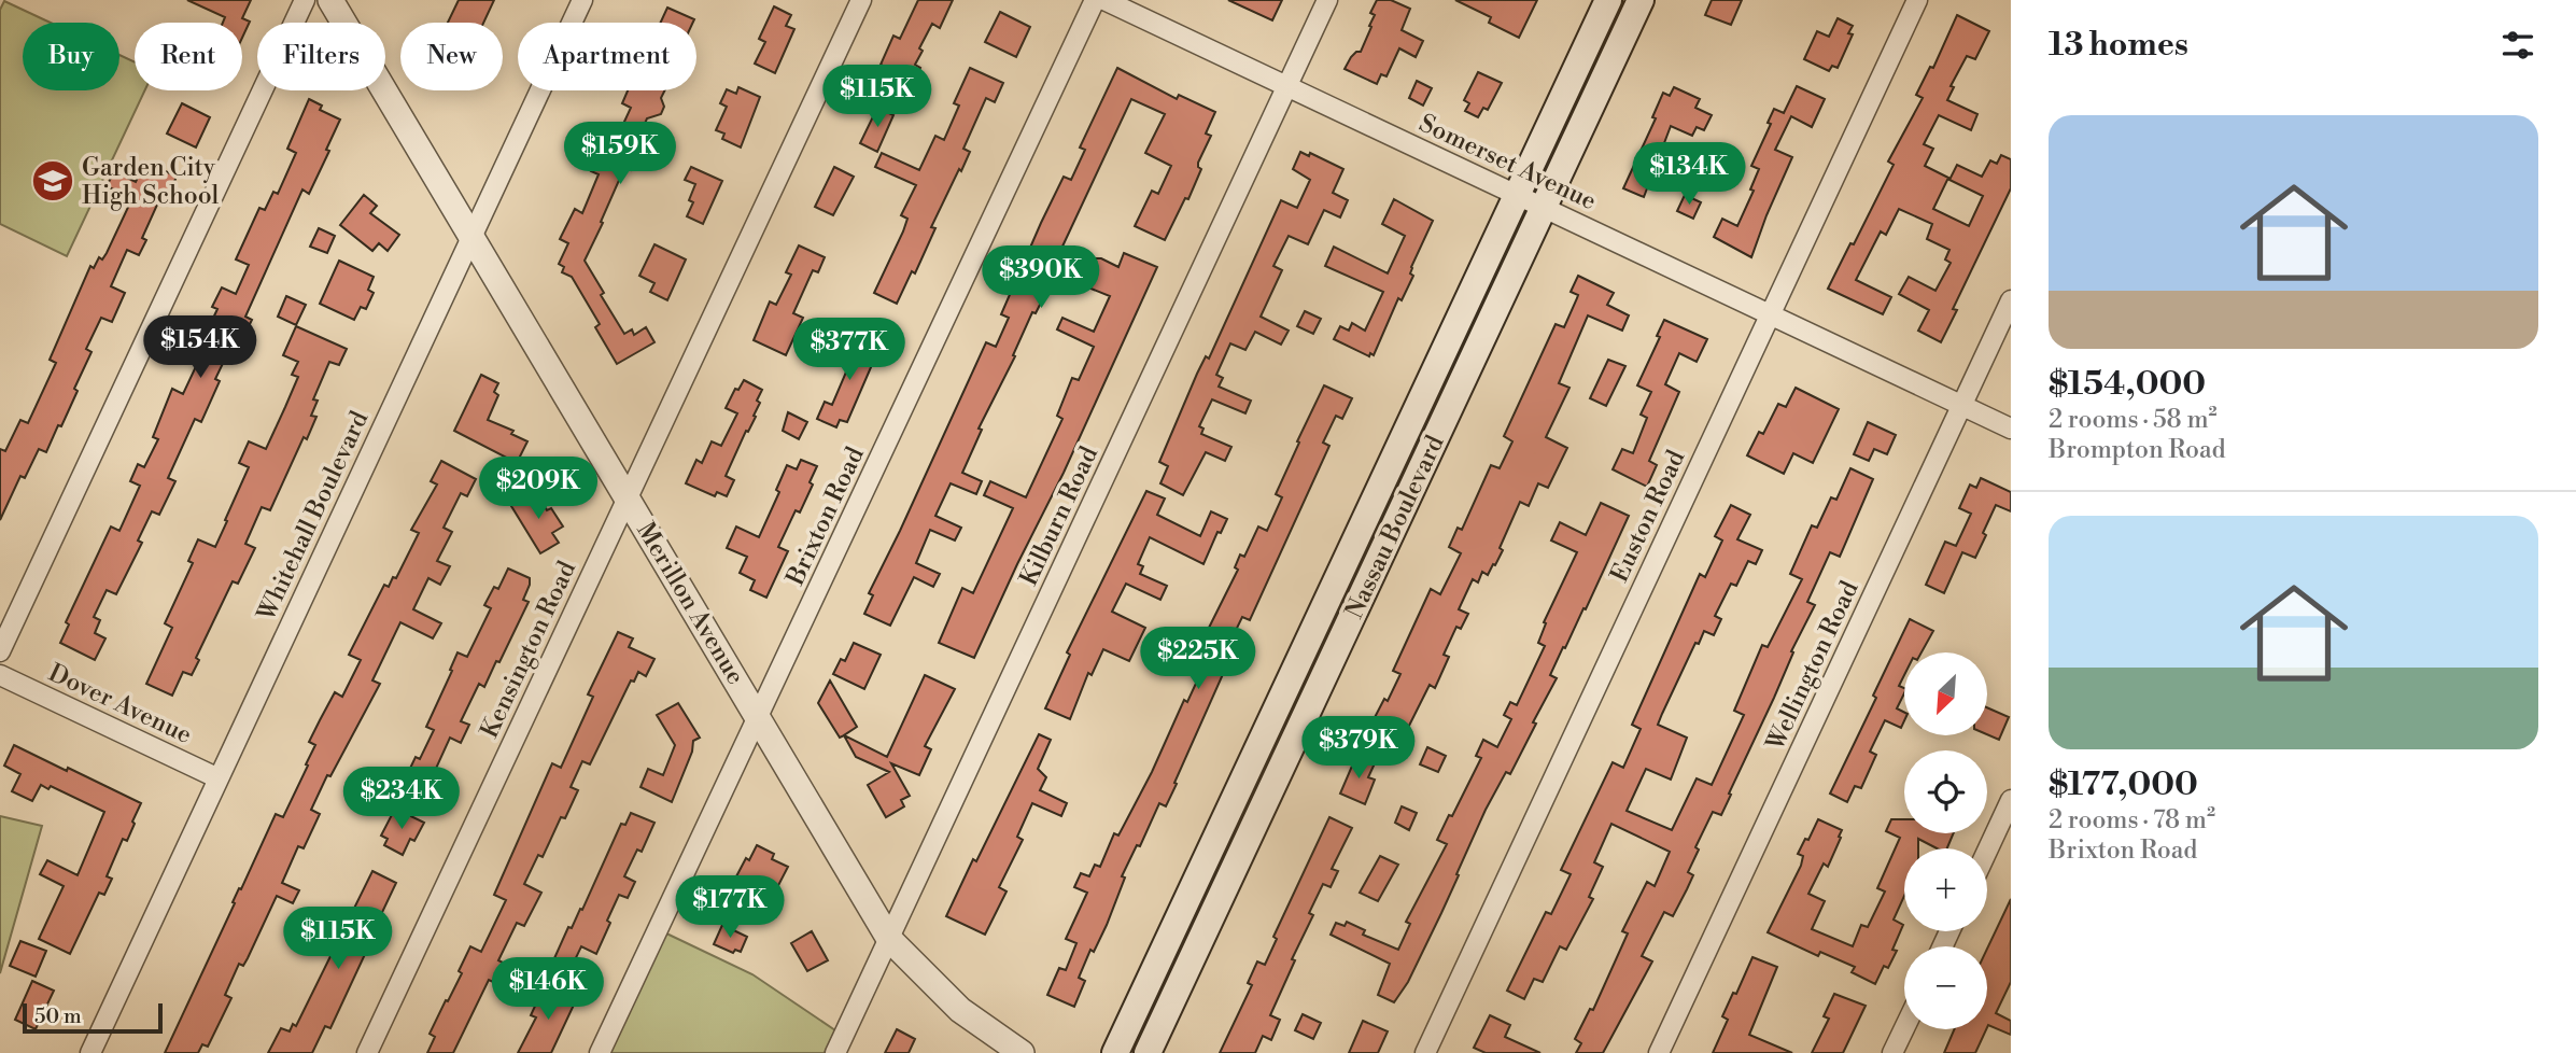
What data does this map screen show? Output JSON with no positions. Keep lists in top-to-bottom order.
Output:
{
  "streets": {
    "main road": ["Nassau Boulevard"],
    "street": [
      "Somerset Avenue",
      "Whitehall Boulevard",
      "Brixton Road",
      "Kilburn Road",
      "Euston Road",
      "Merillon Avenue",
      "Kensington Road",
      "Wellington Road",
      "Dover Avenue"
    ]
  },
  "crossings": [
    ["Somerset Avenue", "Kilburn Road"],
    ["Somerset Avenue", "Euston Road"],
    ["Somerset Avenue", "Nassau Boulevard"],
    ["Somerset Avenue", "Wellington Road"],
    ["Whitehall Boulevard", "Merillon Avenue"],
    ["Whitehall Boulevard", "Dover Avenue"],
    ["Brixton Road", "Merillon Avenue"],
    ["Kilburn Road", "Merillon Avenue"],
    ["Merillon Avenue", "Kensington Road"]
  ],
  "places": {
    "school or university": ["Garden City High School"]
  },
  "scale_bar": "50 m",
  "north": "bottom left",
  "page": {
    "heading": "13 homes",
    "chip": [
      "Buy",
      "Rent",
      "Filters",
      "New",
      "Apartment"
    ],
    "price": [
      "$115K",
      "$159K",
      "$134K",
      "$390K",
      "$154K",
      "$377K",
      "$209K",
      "$225K",
      "$379K",
      "$234K",
      "$177K",
      "$115K",
      "$146K"
    ],
    "list": [
      {
        "name": "$154,000",
        "note": "2 rooms · 58 m² · Brompton Road"
      },
      {
        "name": "$177,000",
        "note": "2 rooms · 78 m² · Brixton Road"
      }
    ],
    "map_buttons": ["+", "−"],
    "scale": "50 m"
  }
}
